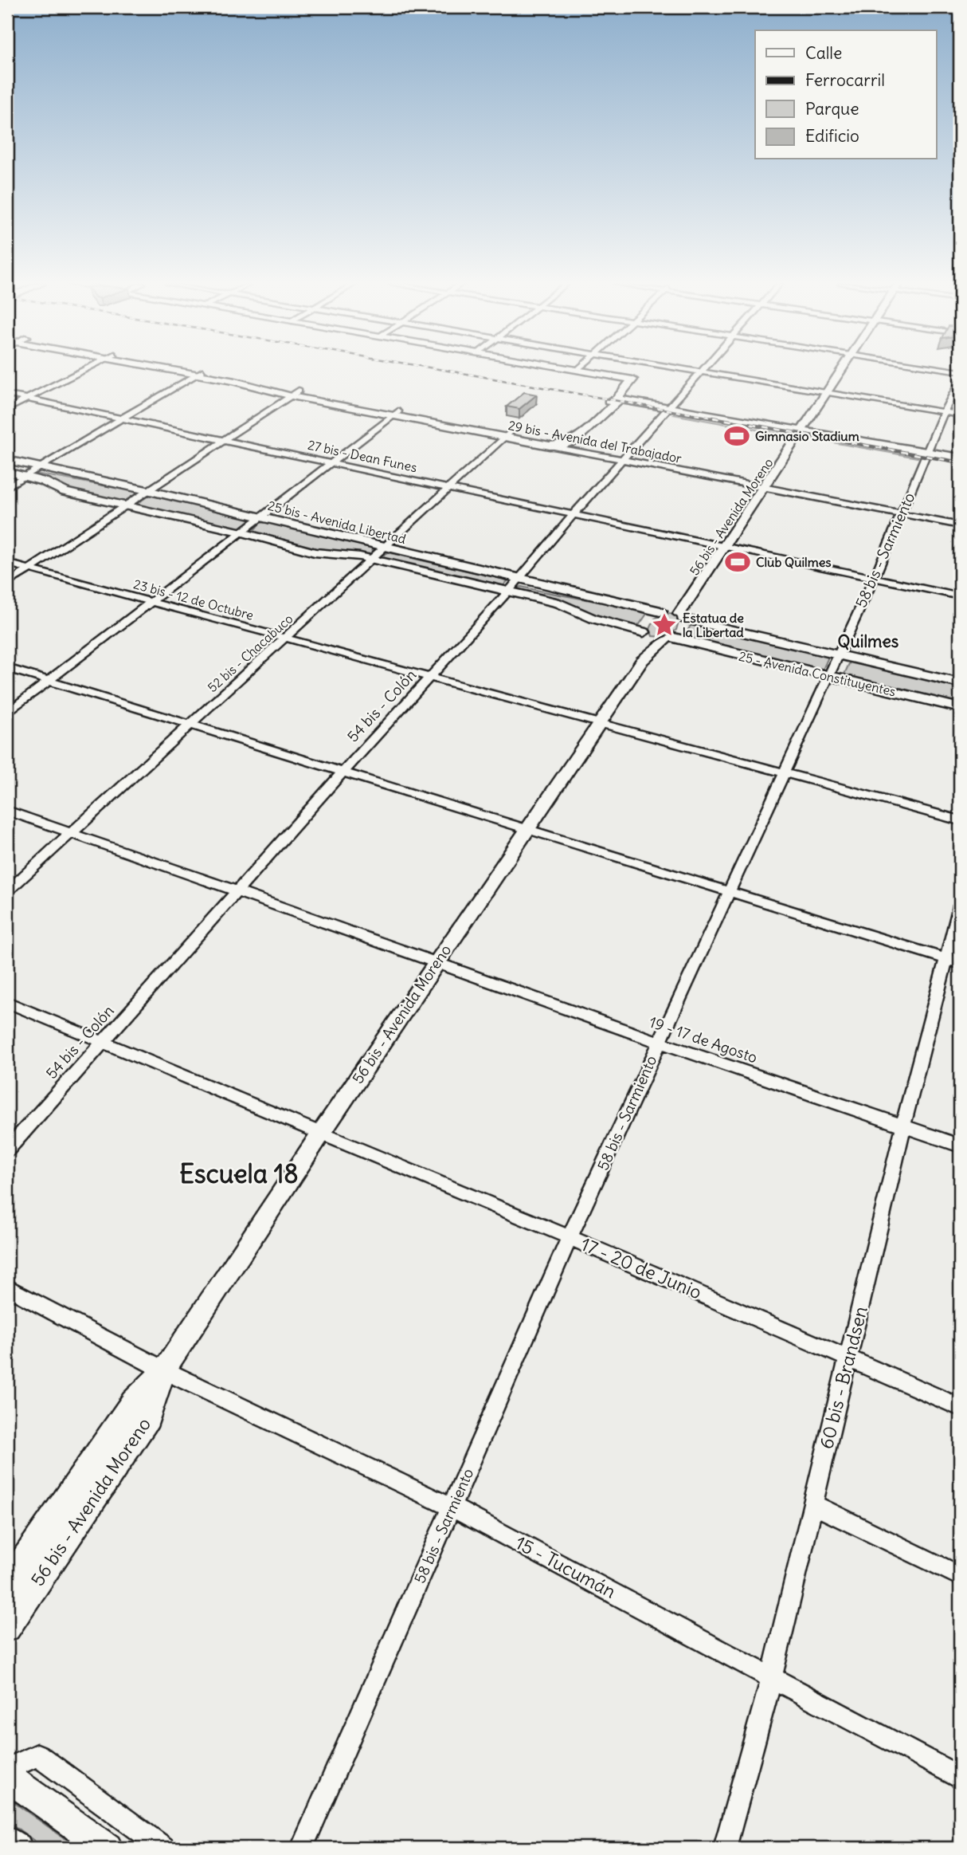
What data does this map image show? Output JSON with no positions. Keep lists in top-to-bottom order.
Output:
{
  "streets": {
    "main road": [
      "29 bis - Avenida del Trabajador",
      "56 bis - Avenida Moreno",
      "25 bis - Avenida Libertad",
      "25 - Avenida Constituyentes"
    ],
    "street": [
      "27 bis - Dean Funes",
      "58 bis - Sarmiento",
      "23 bis - 12 de Octubre",
      "52 bis - Chacabuco",
      "54 bis - Colón",
      "19 - 17 de Agosto",
      "17 - 20 de Junio",
      "60 bis - Brandsen",
      "15 - Tucumán"
    ]
  },
  "crossings": [
    ["29 bis - Avenida del Trabajador", "56 bis - Avenida Moreno"],
    ["29 bis - Avenida del Trabajador", "58 bis - Sarmiento"],
    ["29 bis - Avenida del Trabajador", "52 bis - Chacabuco"],
    ["29 bis - Avenida del Trabajador", "54 bis - Colón"],
    ["27 bis - Dean Funes", "56 bis - Avenida Moreno"],
    ["27 bis - Dean Funes", "58 bis - Sarmiento"],
    ["27 bis - Dean Funes", "52 bis - Chacabuco"],
    ["27 bis - Dean Funes", "54 bis - Colón"],
    ["56 bis - Avenida Moreno", "25 bis - Avenida Libertad"],
    ["56 bis - Avenida Moreno", "23 bis - 12 de Octubre"],
    ["56 bis - Avenida Moreno", "25 - Avenida Constituyentes"],
    ["56 bis - Avenida Moreno", "19 - 17 de Agosto"],
    ["56 bis - Avenida Moreno", "17 - 20 de Junio"],
    ["56 bis - Avenida Moreno", "15 - Tucumán"],
    ["25 bis - Avenida Libertad", "52 bis - Chacabuco"],
    ["25 bis - Avenida Libertad", "25 - Avenida Constituyentes"],
    ["25 bis - Avenida Libertad", "54 bis - Colón"],
    ["58 bis - Sarmiento", "23 bis - 12 de Octubre"],
    ["58 bis - Sarmiento", "25 - Avenida Constituyentes"],
    ["58 bis - Sarmiento", "19 - 17 de Agosto"],
    ["58 bis - Sarmiento", "17 - 20 de Junio"],
    ["58 bis - Sarmiento", "15 - Tucumán"],
    ["23 bis - 12 de Octubre", "52 bis - Chacabuco"],
    ["23 bis - 12 de Octubre", "54 bis - Colón"],
    ["52 bis - Chacabuco", "19 - 17 de Agosto"],
    ["54 bis - Colón", "19 - 17 de Agosto"],
    ["54 bis - Colón", "17 - 20 de Junio"],
    ["19 - 17 de Agosto", "60 bis - Brandsen"],
    ["17 - 20 de Junio", "60 bis - Brandsen"],
    ["60 bis - Brandsen", "15 - Tucumán"]
  ],
  "districts": ["Quilmes", "Escuela 18"],
  "places": {
    "sports": ["Gimnasio Stadium", "Club Quilmes"],
    "place": ["Estatua de la Libertad"]
  },
  "legend": [
    "Calle",
    "Ferrocarril",
    "Parque",
    "Edificio"
  ]
}
